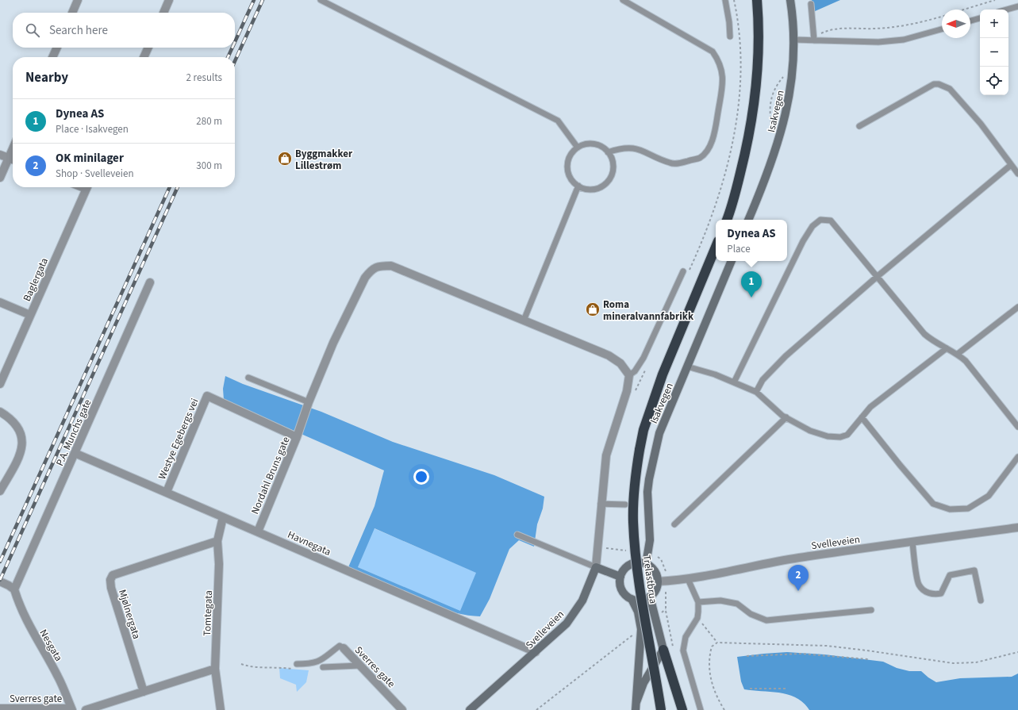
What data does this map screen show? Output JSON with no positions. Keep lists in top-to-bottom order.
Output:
{
  "streets": {
    "highway": ["Trelastbrua"],
    "street": [
      "Isakvegen",
      "Baglergata",
      "P.A. Munchs gate",
      "Westye Egebergs vei",
      "Nordahl Bruns gate",
      "Svelleveien",
      "Havnegata",
      "Tomtegata",
      "Mjølnergata",
      "Nesgata",
      "Sverres gate"
    ]
  },
  "crossings": [
    ["Isakvegen", "Svelleveien"],
    ["P.A. Munchs gate", "Havnegata"],
    ["P.A. Munchs gate", "Nesgata"],
    ["Westye Egebergs vei", "Nordahl Bruns gate"],
    ["Westye Egebergs vei", "Havnegata"],
    ["Nordahl Bruns gate", "Havnegata"],
    ["Svelleveien", "Havnegata"],
    ["Havnegata", "Tomtegata"],
    ["Tomtegata", "Mjølnergata"],
    ["Nesgata", "Sverres gate"]
  ],
  "places": {
    "shop": ["Byggmakker Lillestrøm", "Roma mineralvannfabrikk"]
  },
  "north": "left",
  "page": {
    "map_buttons": ["+", "−"],
    "search": "Search here",
    "heading": ["Nearby", "2 results"],
    "list": [
      {
        "mark": "1",
        "name": "Dynea AS",
        "note": "Place · Isakvegen",
        "value": "280 m"
      },
      {
        "mark": "2",
        "name": "OK minilager",
        "note": "Shop · Svelleveien",
        "value": "300 m"
      }
    ],
    "popup": ["Dynea AS", "Place"],
    "pins": ["1", "2"]
  }
}
